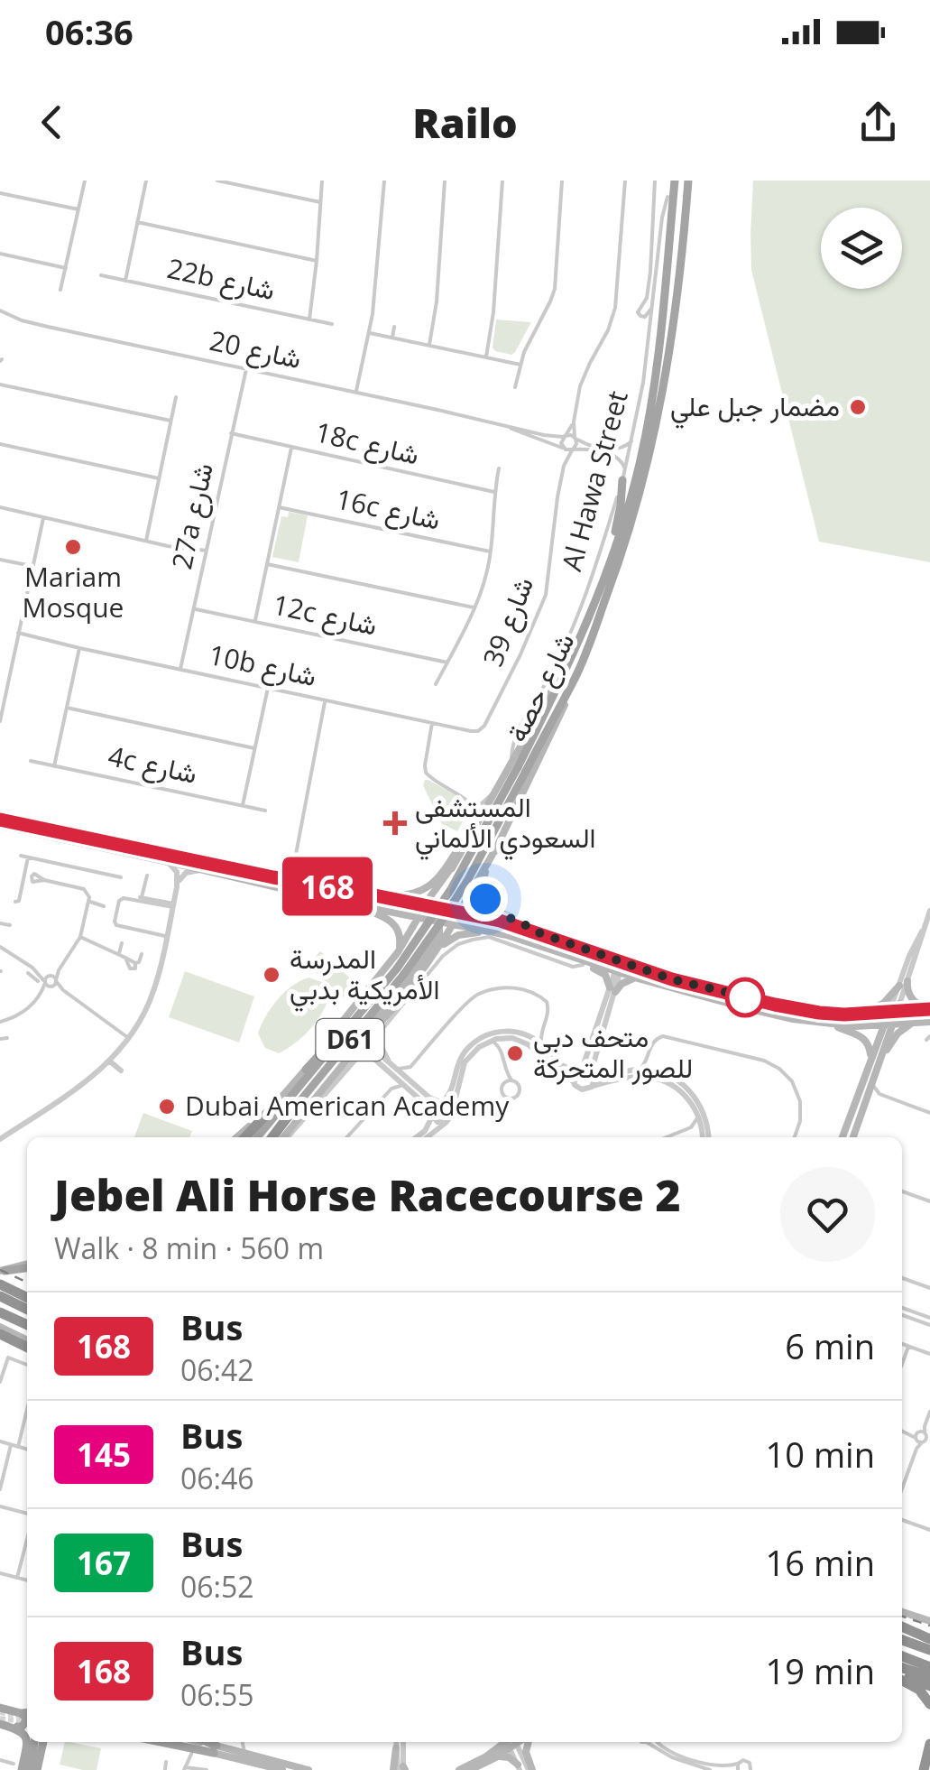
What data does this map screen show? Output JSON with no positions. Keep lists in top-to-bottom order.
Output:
{
  "streets": {
    "main road": ["شارع حصة", "D61"],
    "street": [
      "22b شارع",
      "شارع 20",
      "18c شارع",
      "Al Hawa Street",
      "16c شارع",
      "27a شارع",
      "12c شارع",
      "شارع 39",
      "10b شارع",
      "4c شارع"
    ]
  },
  "crossings": [
    ["شارع 20", "27a شارع"],
    ["شارع 20", "شارع 39"],
    ["18c شارع", "27a شارع"],
    ["Al Hawa Street", "شارع حصة"],
    ["27a شارع", "12c شارع"],
    ["27a شارع", "10b شارع"],
    ["شارع 39", "10b شارع"]
  ],
  "places": {
    "other": [
      "مضمار جبل علي",
      "Mariam Mosque",
      "المدرسة الأمريكية بدبي",
      "متحف دبي للصور المتحركة",
      "Dubai American Academy"
    ],
    "health": ["المستشفى السعودي الألماني"]
  },
  "lines": ["bus line 168"],
  "page": {
    "status": "06:36",
    "header": "Railo",
    "on_map": "168",
    "heading": ["Jebel Ali Horse Racecourse 2", "Walk · 8 min · 560 m"],
    "list": [
      {
        "mark": "168",
        "name": "Bus",
        "note": "06:42",
        "value": "6 min"
      },
      {
        "mark": "145",
        "name": "Bus",
        "note": "06:46",
        "value": "10 min"
      },
      {
        "mark": "167",
        "name": "Bus",
        "note": "06:52",
        "value": "16 min"
      },
      {
        "mark": "168",
        "name": "Bus",
        "note": "06:55",
        "value": "19 min"
      }
    ]
  }
}
